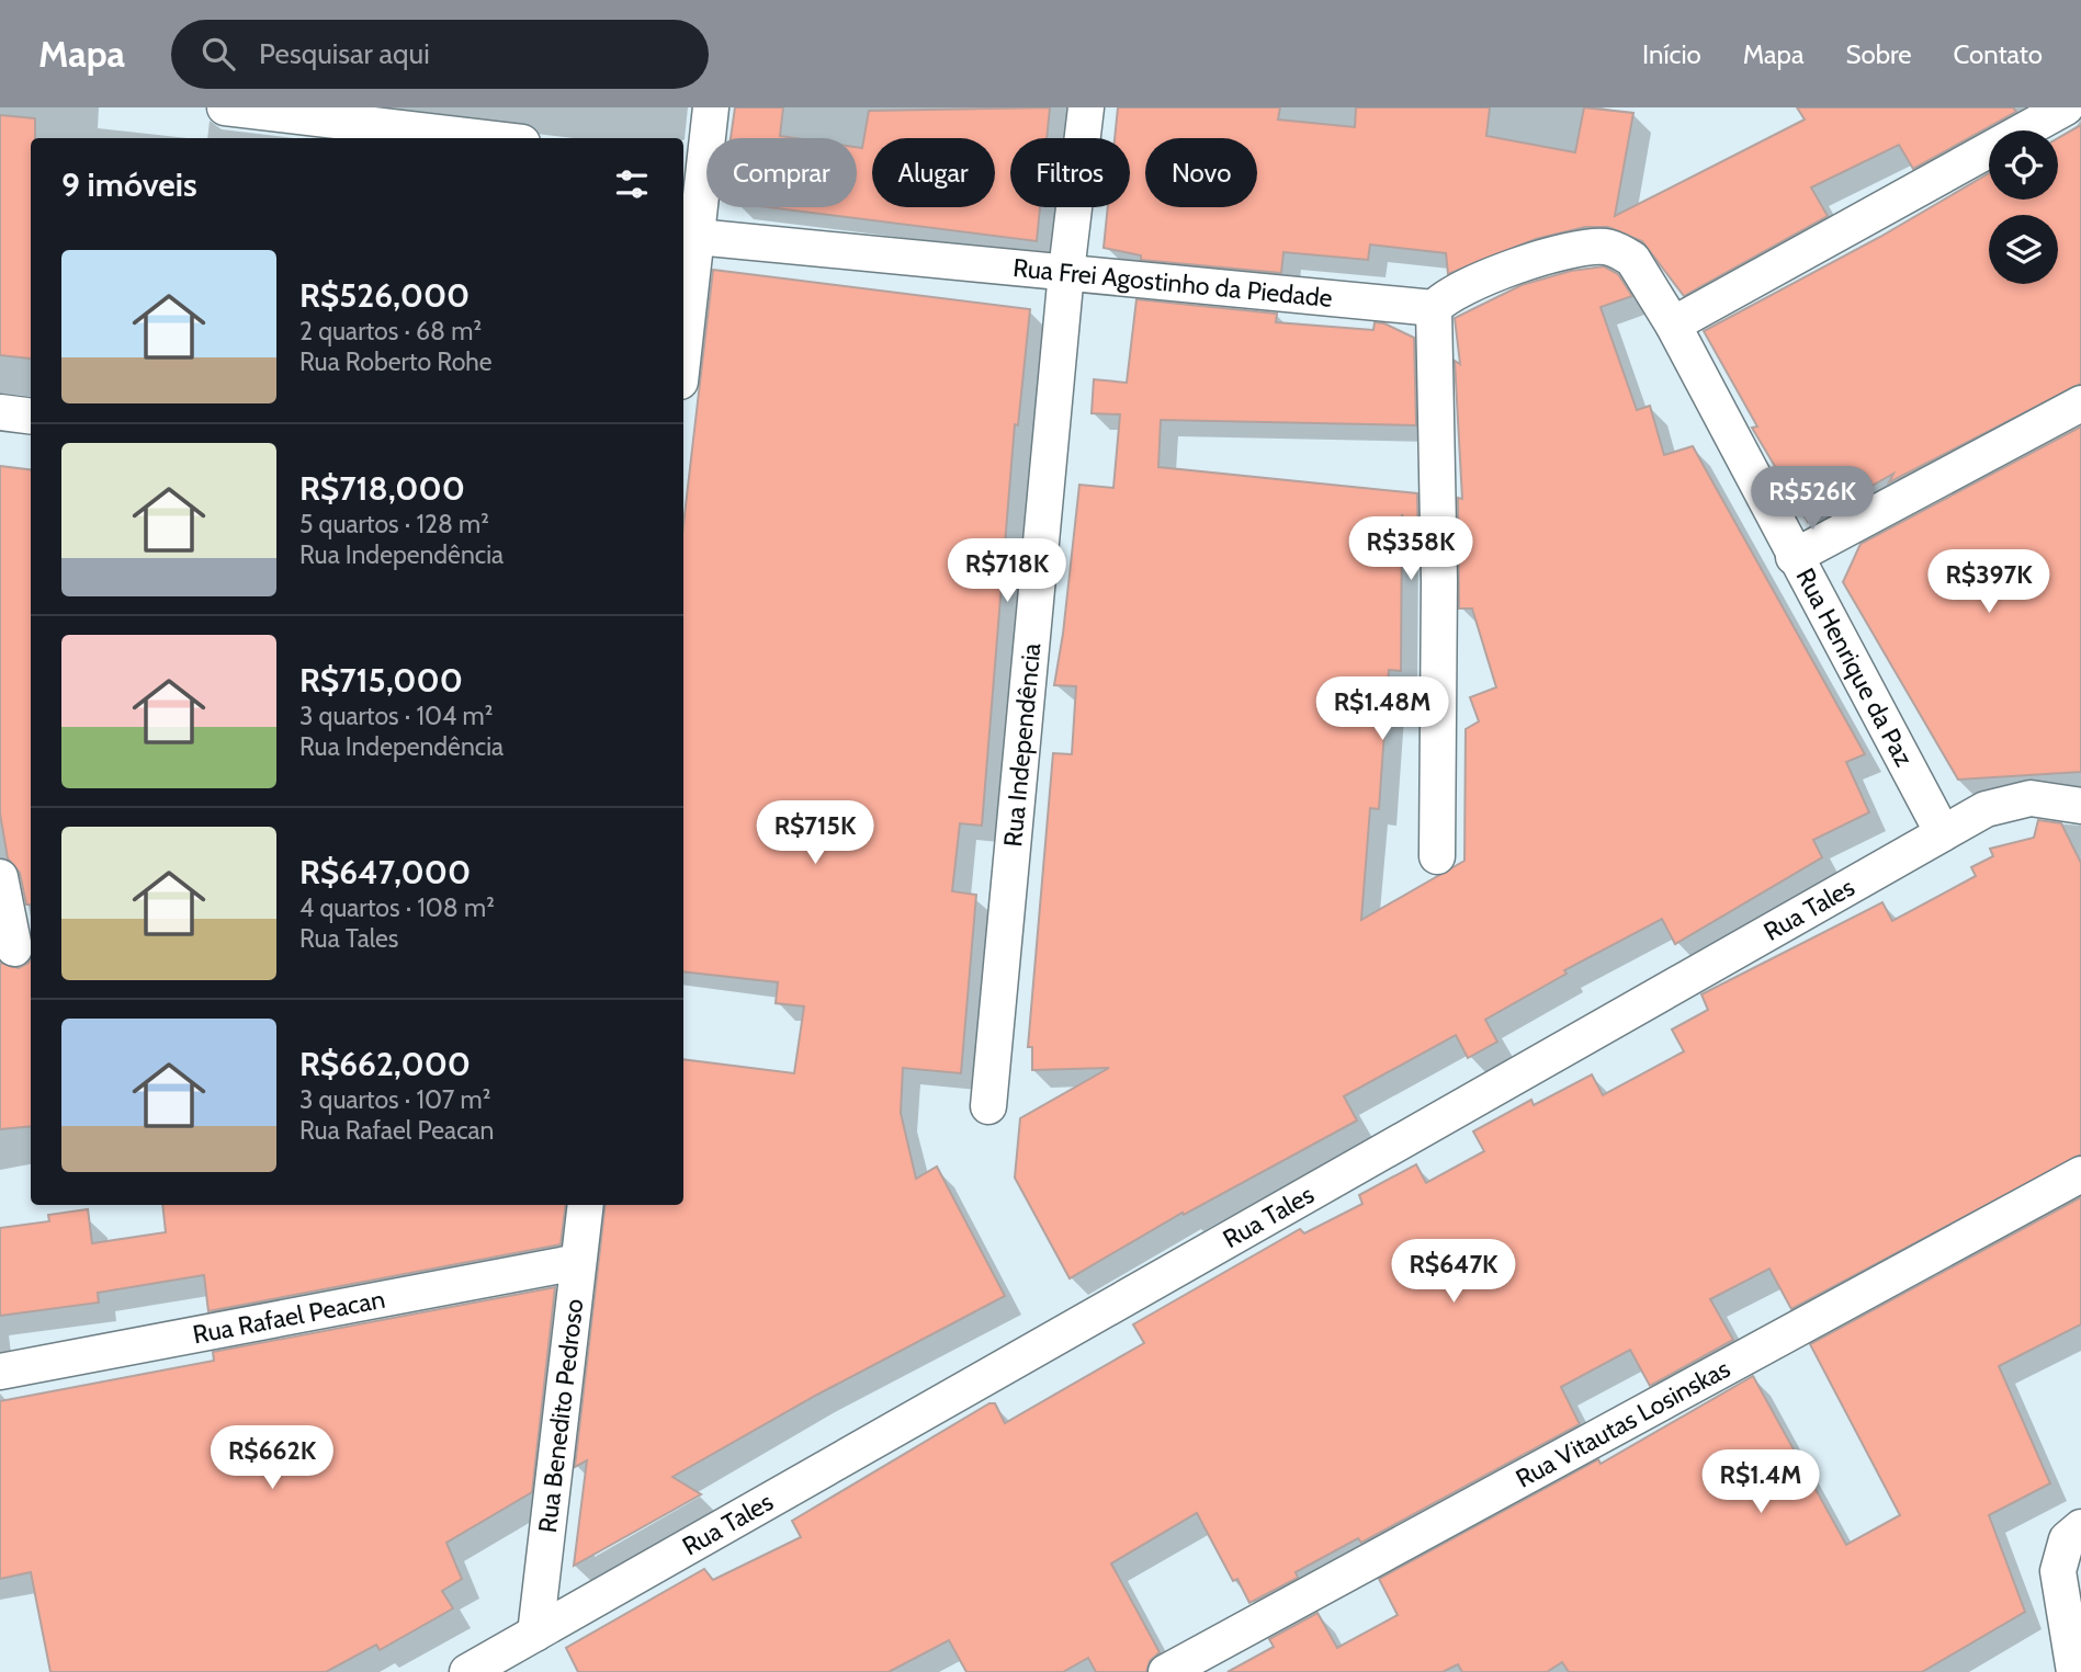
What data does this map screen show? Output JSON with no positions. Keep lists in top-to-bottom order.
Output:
{
  "streets": {
    "street": [
      "Rua Frei Agostinho da Piedade",
      "Rua Henrique da Paz",
      "Rua Independência",
      "Rua Tales",
      "Rua Rafael Peacan",
      "Rua Benedito Pedroso",
      "Rua Vitautas Losinskas"
    ]
  },
  "crossings": [
    ["Rua Frei Agostinho da Piedade", "Rua Henrique da Paz"],
    ["Rua Frei Agostinho da Piedade", "Rua Independência"],
    ["Rua Henrique da Paz", "Rua Tales"],
    ["Rua Tales", "Rua Benedito Pedroso"],
    ["Rua Rafael Peacan", "Rua Benedito Pedroso"]
  ],
  "page": {
    "header": "Mapa",
    "search": "Pesquisar aqui",
    "nav": [
      "Início",
      "Mapa",
      "Sobre",
      "Contato"
    ],
    "chip": [
      "Comprar",
      "Alugar",
      "Filtros",
      "Novo"
    ],
    "heading": "9 imóveis",
    "list": [
      {
        "name": "R$526,000",
        "note": "2 quartos · 68 m² · Rua Roberto Rohe"
      },
      {
        "name": "R$718,000",
        "note": "5 quartos · 128 m² · Rua Independência"
      },
      {
        "name": "R$715,000",
        "note": "3 quartos · 104 m² · Rua Independência"
      },
      {
        "name": "R$647,000",
        "note": "4 quartos · 108 m² · Rua Tales"
      },
      {
        "name": "R$662,000",
        "note": "3 quartos · 107 m² · Rua Rafael Peacan"
      }
    ],
    "price": [
      "R$526K",
      "R$358K",
      "R$718K",
      "R$397K",
      "R$1.48M",
      "R$715K",
      "R$647K",
      "R$662K",
      "R$1.4M"
    ]
  }
}
